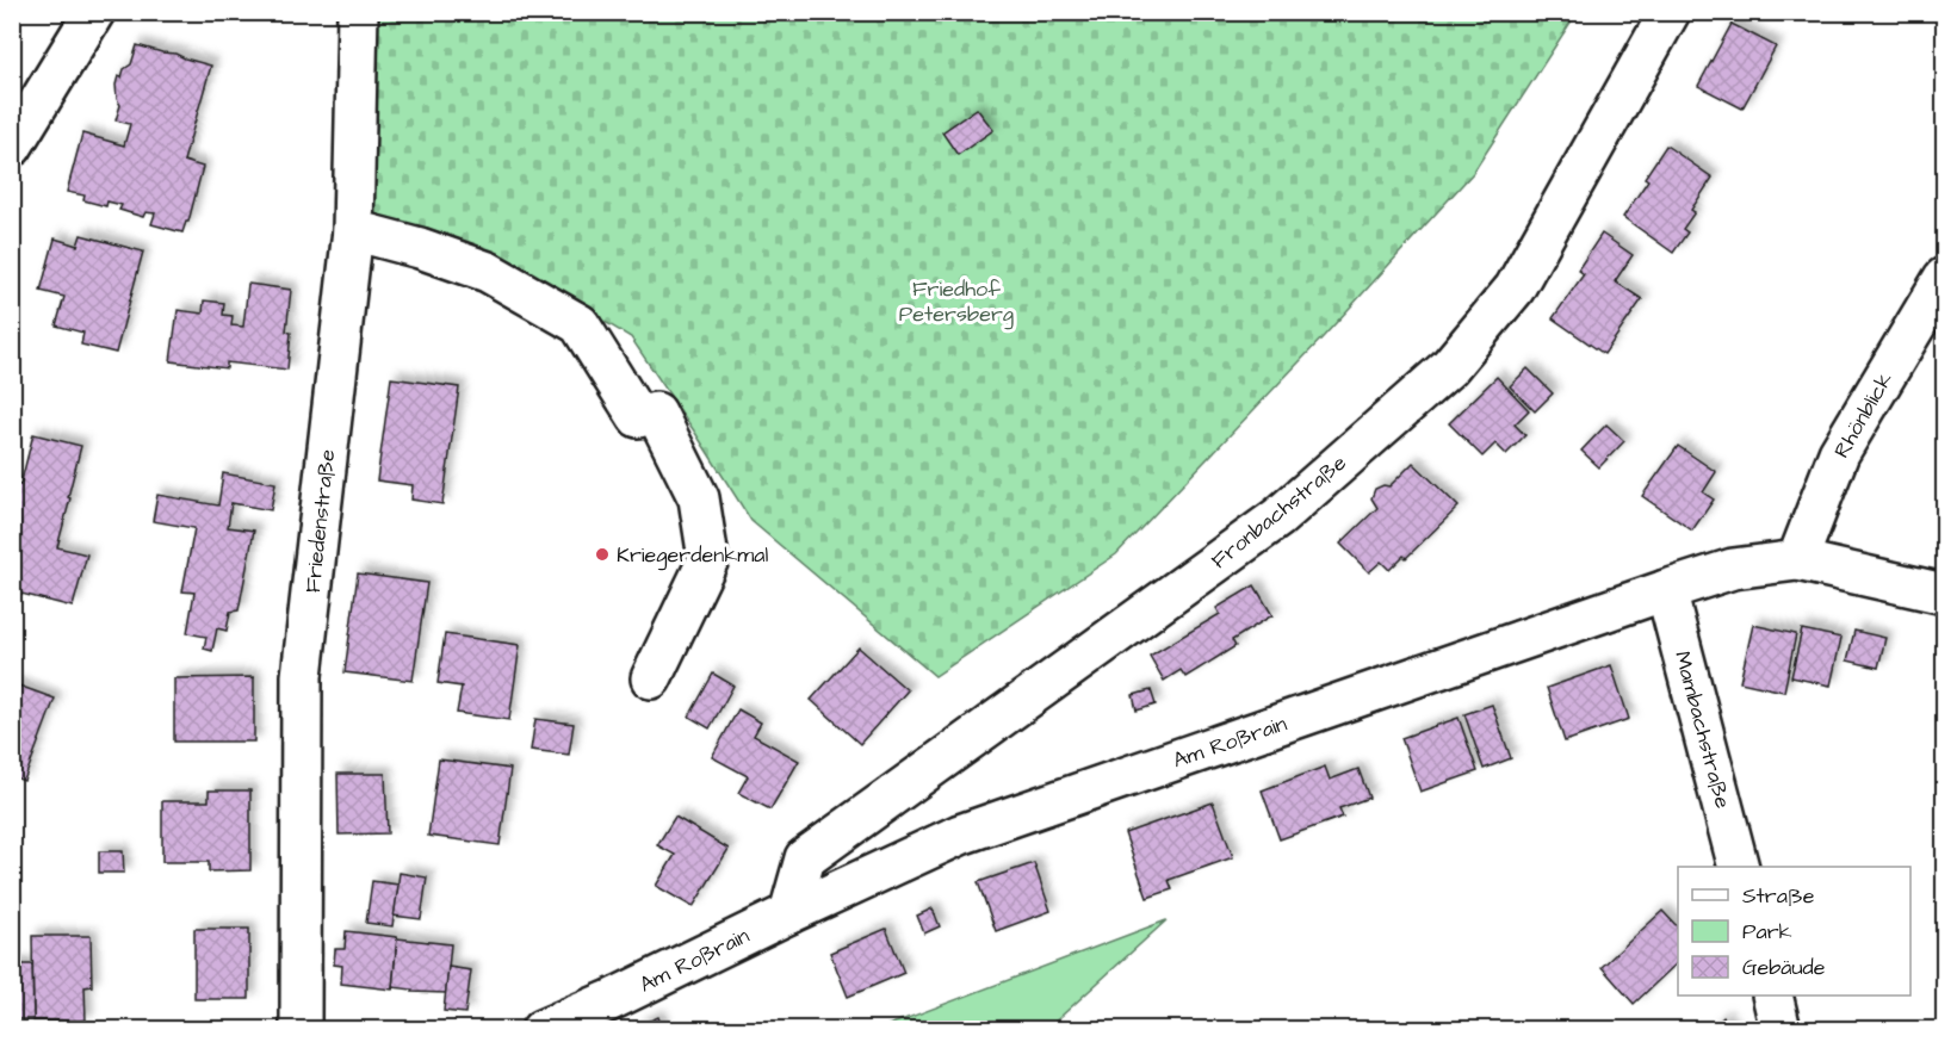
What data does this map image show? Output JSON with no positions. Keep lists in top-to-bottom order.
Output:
{
  "streets": {
    "street": [
      "Rhönblick",
      "Fronbachstraße",
      "Friedenstraße",
      "Mambachstraße",
      "Am Roßrain"
    ]
  },
  "crossings": [
    ["Rhönblick", "Am Roßrain"],
    ["Fronbachstraße", "Am Roßrain"],
    ["Mambachstraße", "Am Roßrain"]
  ],
  "parks": ["Friedhof Petersberg"],
  "places": ["Kriegerdenkmal"],
  "legend": ["Straße", "Park", "Gebäude"]
}
